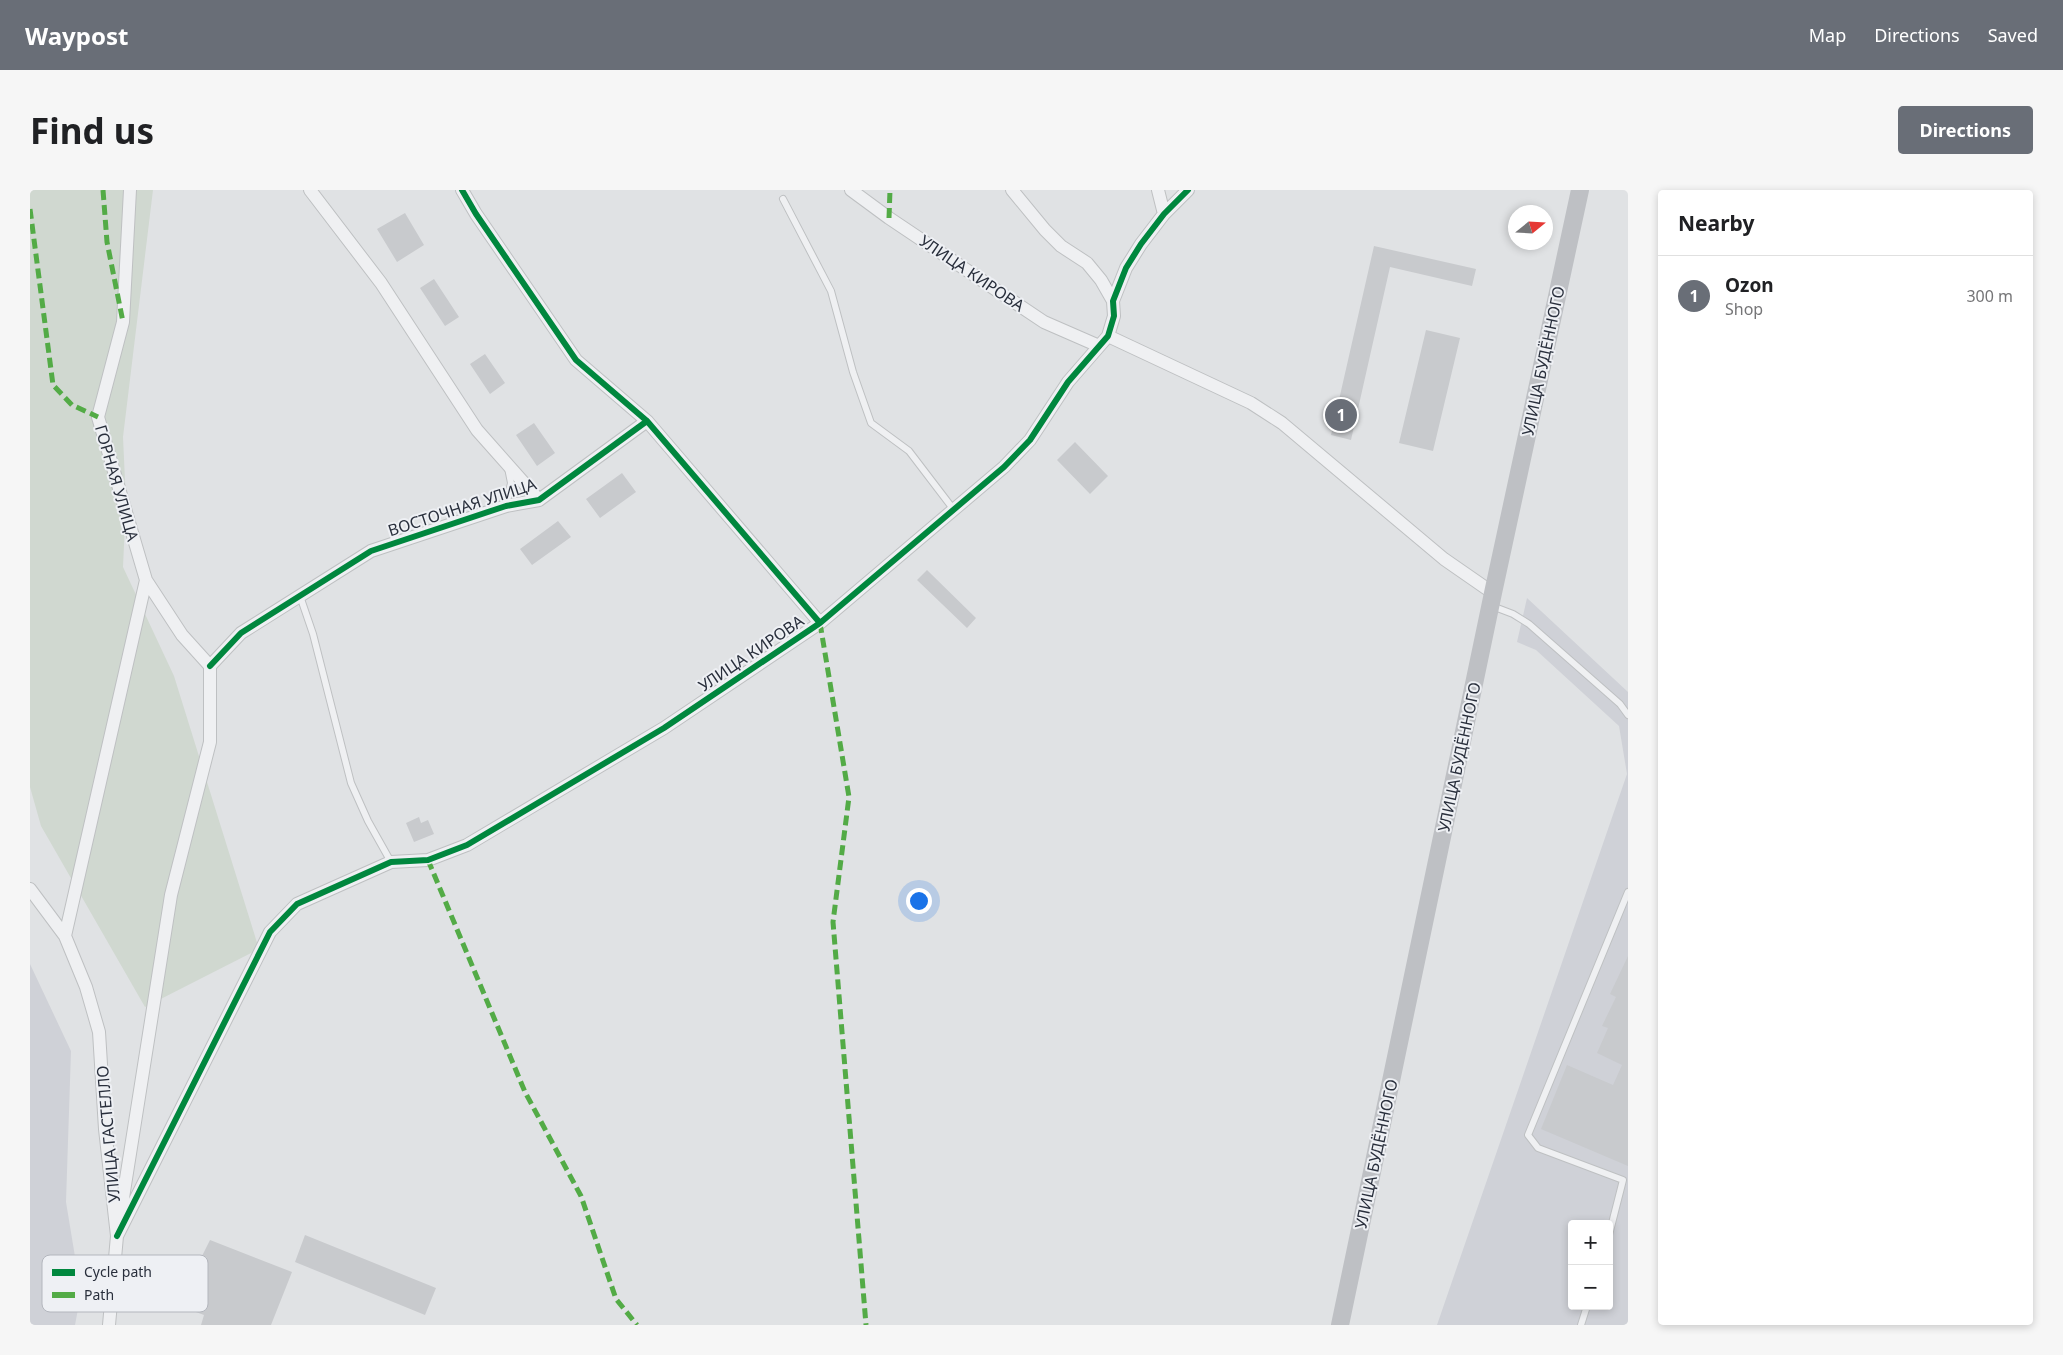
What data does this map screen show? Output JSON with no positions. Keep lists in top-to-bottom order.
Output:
{
  "streets": {
    "main road": ["УЛИЦА БУДЁННОГО"],
    "street": [
      "УЛИЦА КИРОВА",
      "ГОРНАЯ УЛИЦА",
      "ВОСТОЧНАЯ УЛИЦА",
      "УЛИЦА ГАСТЕЛЛО"
    ]
  },
  "crossings": [
    ["УЛИЦА КИРОВА", "УЛИЦА ГАСТЕЛЛО"],
    ["ГОРНАЯ УЛИЦА", "ВОСТОЧНАЯ УЛИЦА"]
  ],
  "legend": ["Cycle path", "Path"],
  "north": "right",
  "page": {
    "header": "Waypost",
    "nav": ["Map", "Directions", "Saved"],
    "buttons": "Directions",
    "title": "Find us",
    "heading": "Nearby",
    "list": [
      {
        "mark": "1",
        "name": "Ozon",
        "note": "Shop",
        "value": "300 m"
      }
    ],
    "pins": "1",
    "map_buttons": ["+", "−"]
  }
}
